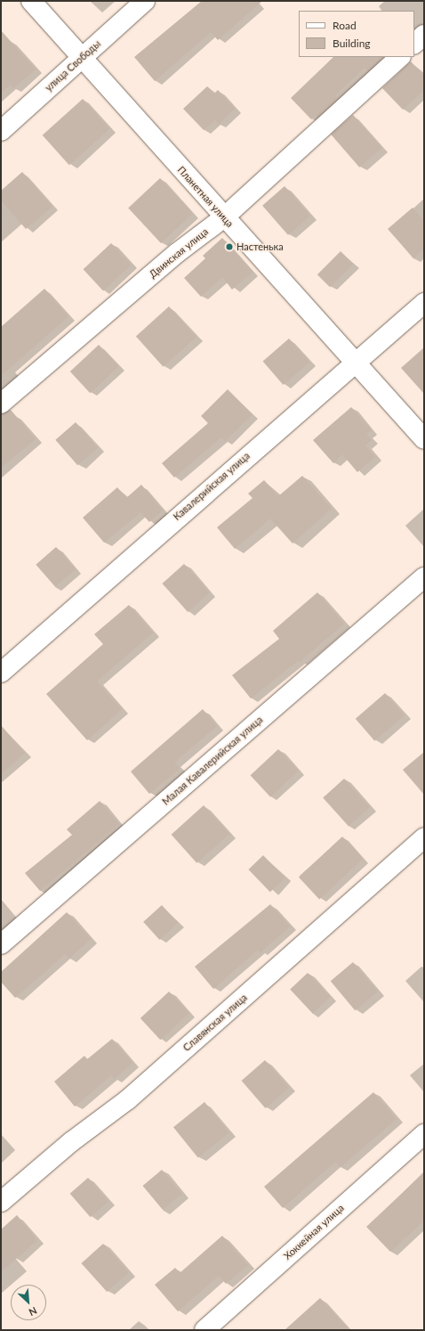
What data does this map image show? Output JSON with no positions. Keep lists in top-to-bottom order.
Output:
{
  "streets": {
    "street": [
      "улица Свободы",
      "Планетная улица",
      "Двинская улица",
      "Кавалерийская улица",
      "Малая Кавалерийская улица",
      "Славянская улица",
      "Хоккейная улица"
    ]
  },
  "crossings": [
    ["улица Свободы", "Планетная улица"],
    ["Планетная улица", "Двинская улица"],
    ["Планетная улица", "Кавалерийская улица"]
  ],
  "places": ["Настенька"],
  "legend": ["Road", "Building"],
  "north": "bottom right"
}
